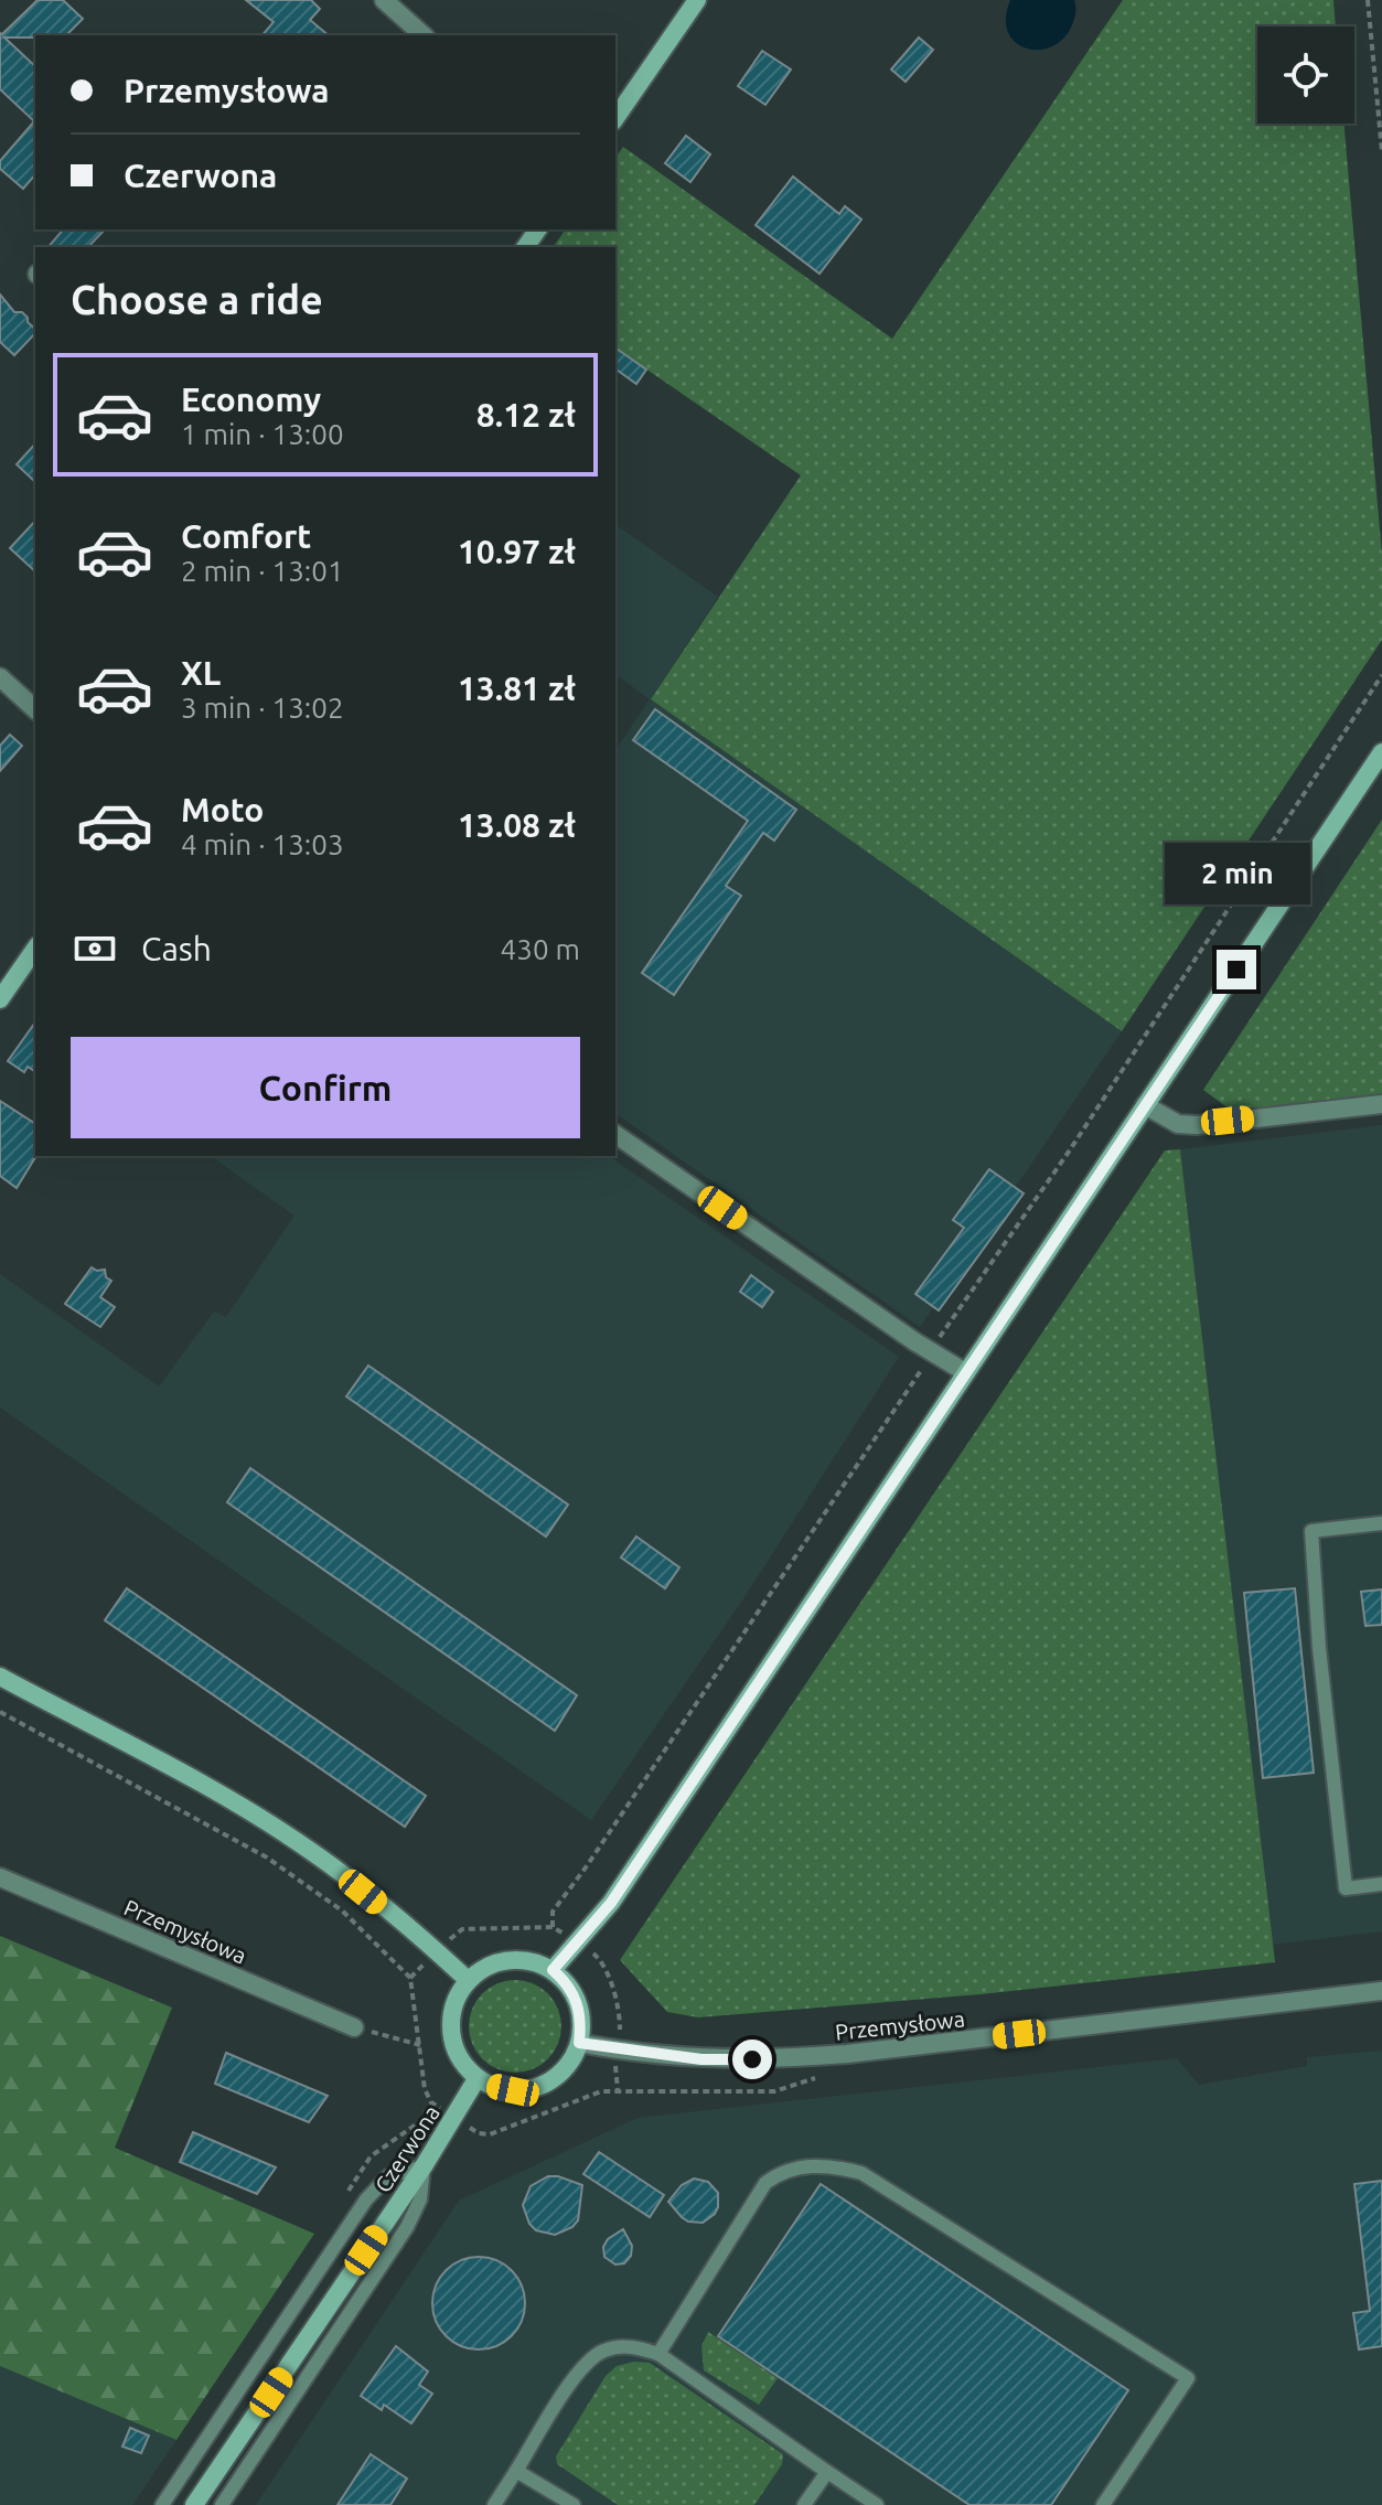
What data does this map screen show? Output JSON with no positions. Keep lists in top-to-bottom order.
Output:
{
  "streets": {
    "main road": ["Czerwona"],
    "street": ["Przemysłowa"]
  },
  "crossings": [
    ["Przemysłowa", "Czerwona"]
  ],
  "page": {
    "banner": ["Przemysłowa", "Czerwona"],
    "heading": "Choose a ride",
    "list": [
      {
        "name": "Economy",
        "note": "1 min · 13:00",
        "value": "8.12 zł"
      },
      {
        "name": "Comfort",
        "note": "2 min · 13:01",
        "value": "10.97 zł"
      },
      {
        "name": "XL",
        "note": "3 min · 13:02",
        "value": "13.81 zł"
      },
      {
        "name": "Moto",
        "note": "4 min · 13:03",
        "value": "13.08 zł"
      }
    ],
    "bubble": "2 min",
    "pay": ["Cash", "430 m"],
    "buttons": "Confirm"
  }
}
